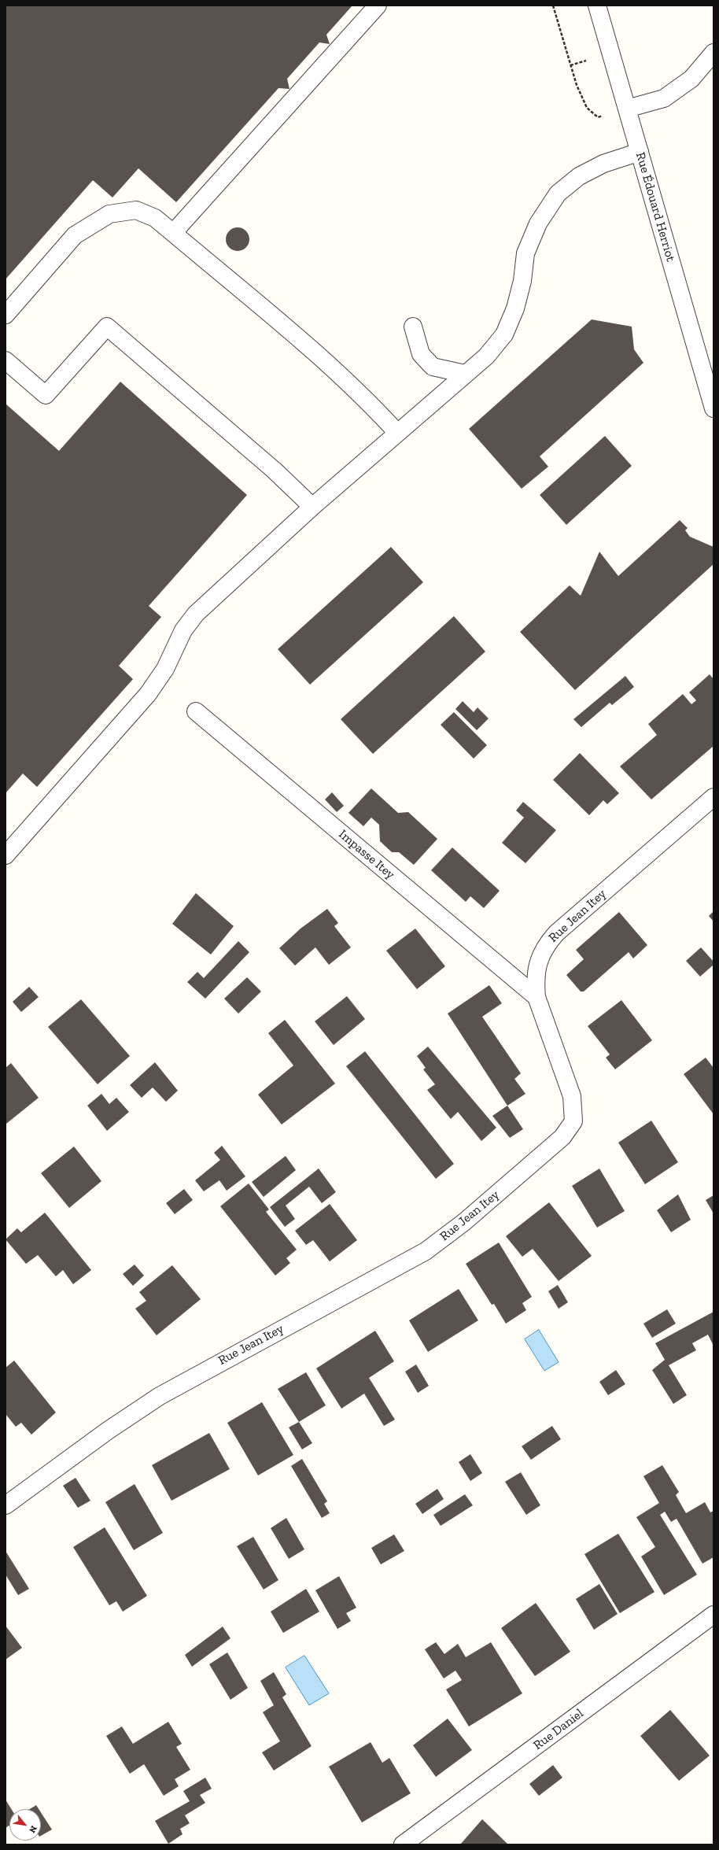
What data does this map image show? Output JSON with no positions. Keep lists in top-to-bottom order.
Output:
{
  "streets": {
    "street": [
      "Rue Édouard Herriot",
      "Impasse Itey",
      "Rue Jean Itey",
      "Rue Daniel"
    ]
  },
  "crossings": [
    ["Impasse Itey", "Rue Jean Itey"]
  ],
  "north": "bottom right"
}
